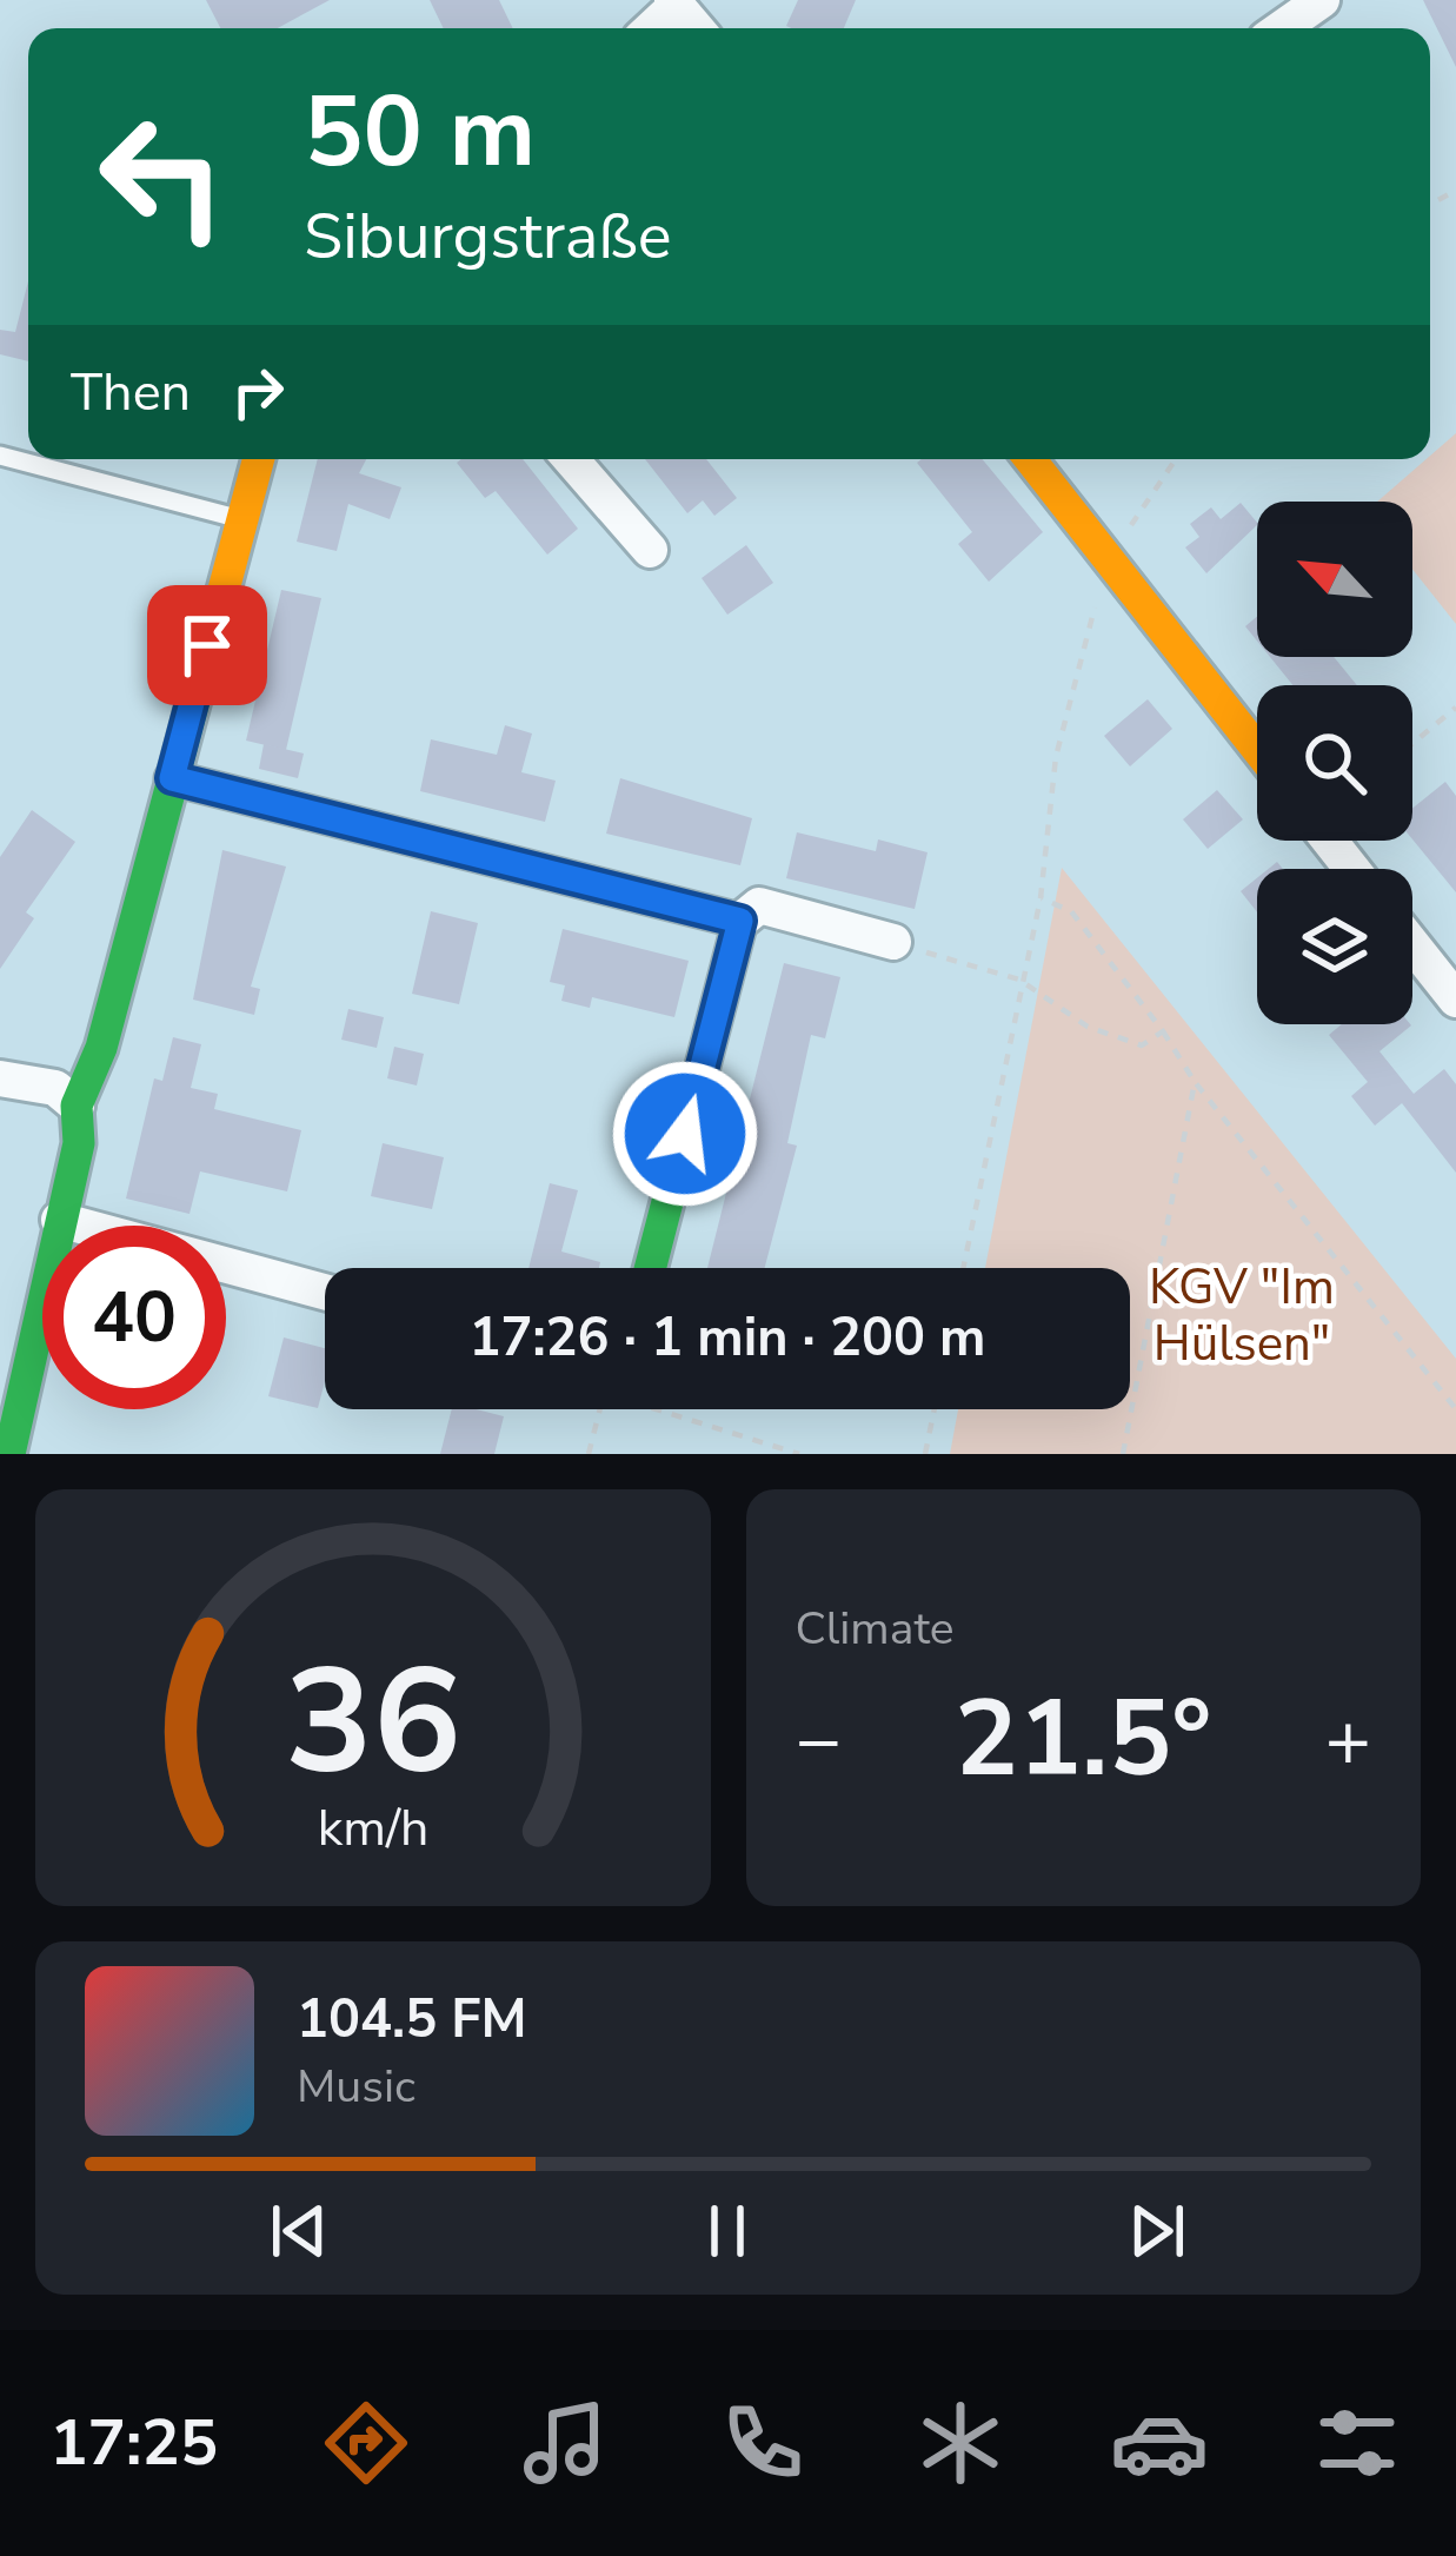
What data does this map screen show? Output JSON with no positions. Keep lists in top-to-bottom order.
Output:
{
  "parks": ["KGV \"Im Hülsen\""],
  "north": "top left",
  "page": {
    "turn": ["50 m", "Siburgstraße"],
    "then": "Then",
    "limit": "40",
    "trip": "17:26 · 1 min · 200 m",
    "tile": "Climate",
    "heat": ["−", "21.5°", "+"],
    "song": ["104.5 FM", "Music"],
    "tabs": "17:25",
    "gauge": ["36", "km/h"]
  }
}
